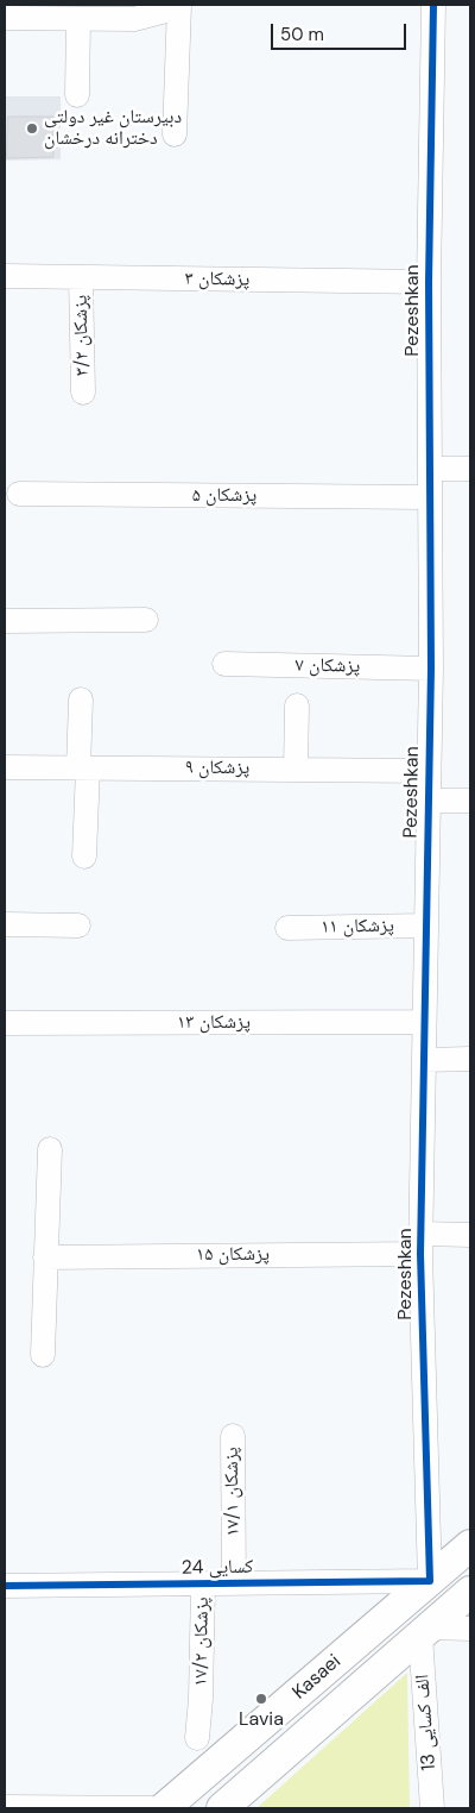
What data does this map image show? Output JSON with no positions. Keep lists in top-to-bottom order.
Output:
{
  "streets": {
    "main road": ["Kasaei"],
    "street": [
      "۳ پزشکان",
      "Pezeshkan",
      "۳/۲ پزشکان",
      "۵ پزشکان",
      "۷ پزشکان",
      "۹ پزشکان",
      "۱۱ پزشکان",
      "۱۳ پزشکان",
      "۱۵ پزشکان",
      "۱۷/۱ پزشکان",
      "کسایی 24",
      "۱۷/۲ پزشکان",
      "13 الف کسایی"
    ]
  },
  "crossings": [
    ["۳ پزشکان", "Pezeshkan"],
    ["۳ پزشکان", "۳/۲ پزشکان"],
    ["Pezeshkan", "۵ پزشکان"],
    ["Pezeshkan", "۷ پزشکان"],
    ["Pezeshkan", "۹ پزشکان"],
    ["Pezeshkan", "۱۱ پزشکان"],
    ["Pezeshkan", "۱۳ پزشکان"],
    ["Pezeshkan", "۱۵ پزشکان"],
    ["Pezeshkan", "کسایی 24"],
    ["Pezeshkan", "Kasaei"],
    ["۱۷/۱ پزشکان", "کسایی 24"],
    ["کسایی 24", "۱۷/۲ پزشکان"],
    ["کسایی 24", "Kasaei"],
    ["Kasaei", "13 الف کسایی"]
  ],
  "places": ["دبیرستان غیر دولتی دخترانه درخشان", "Lavia"],
  "scale_bar": "50 m"
}
